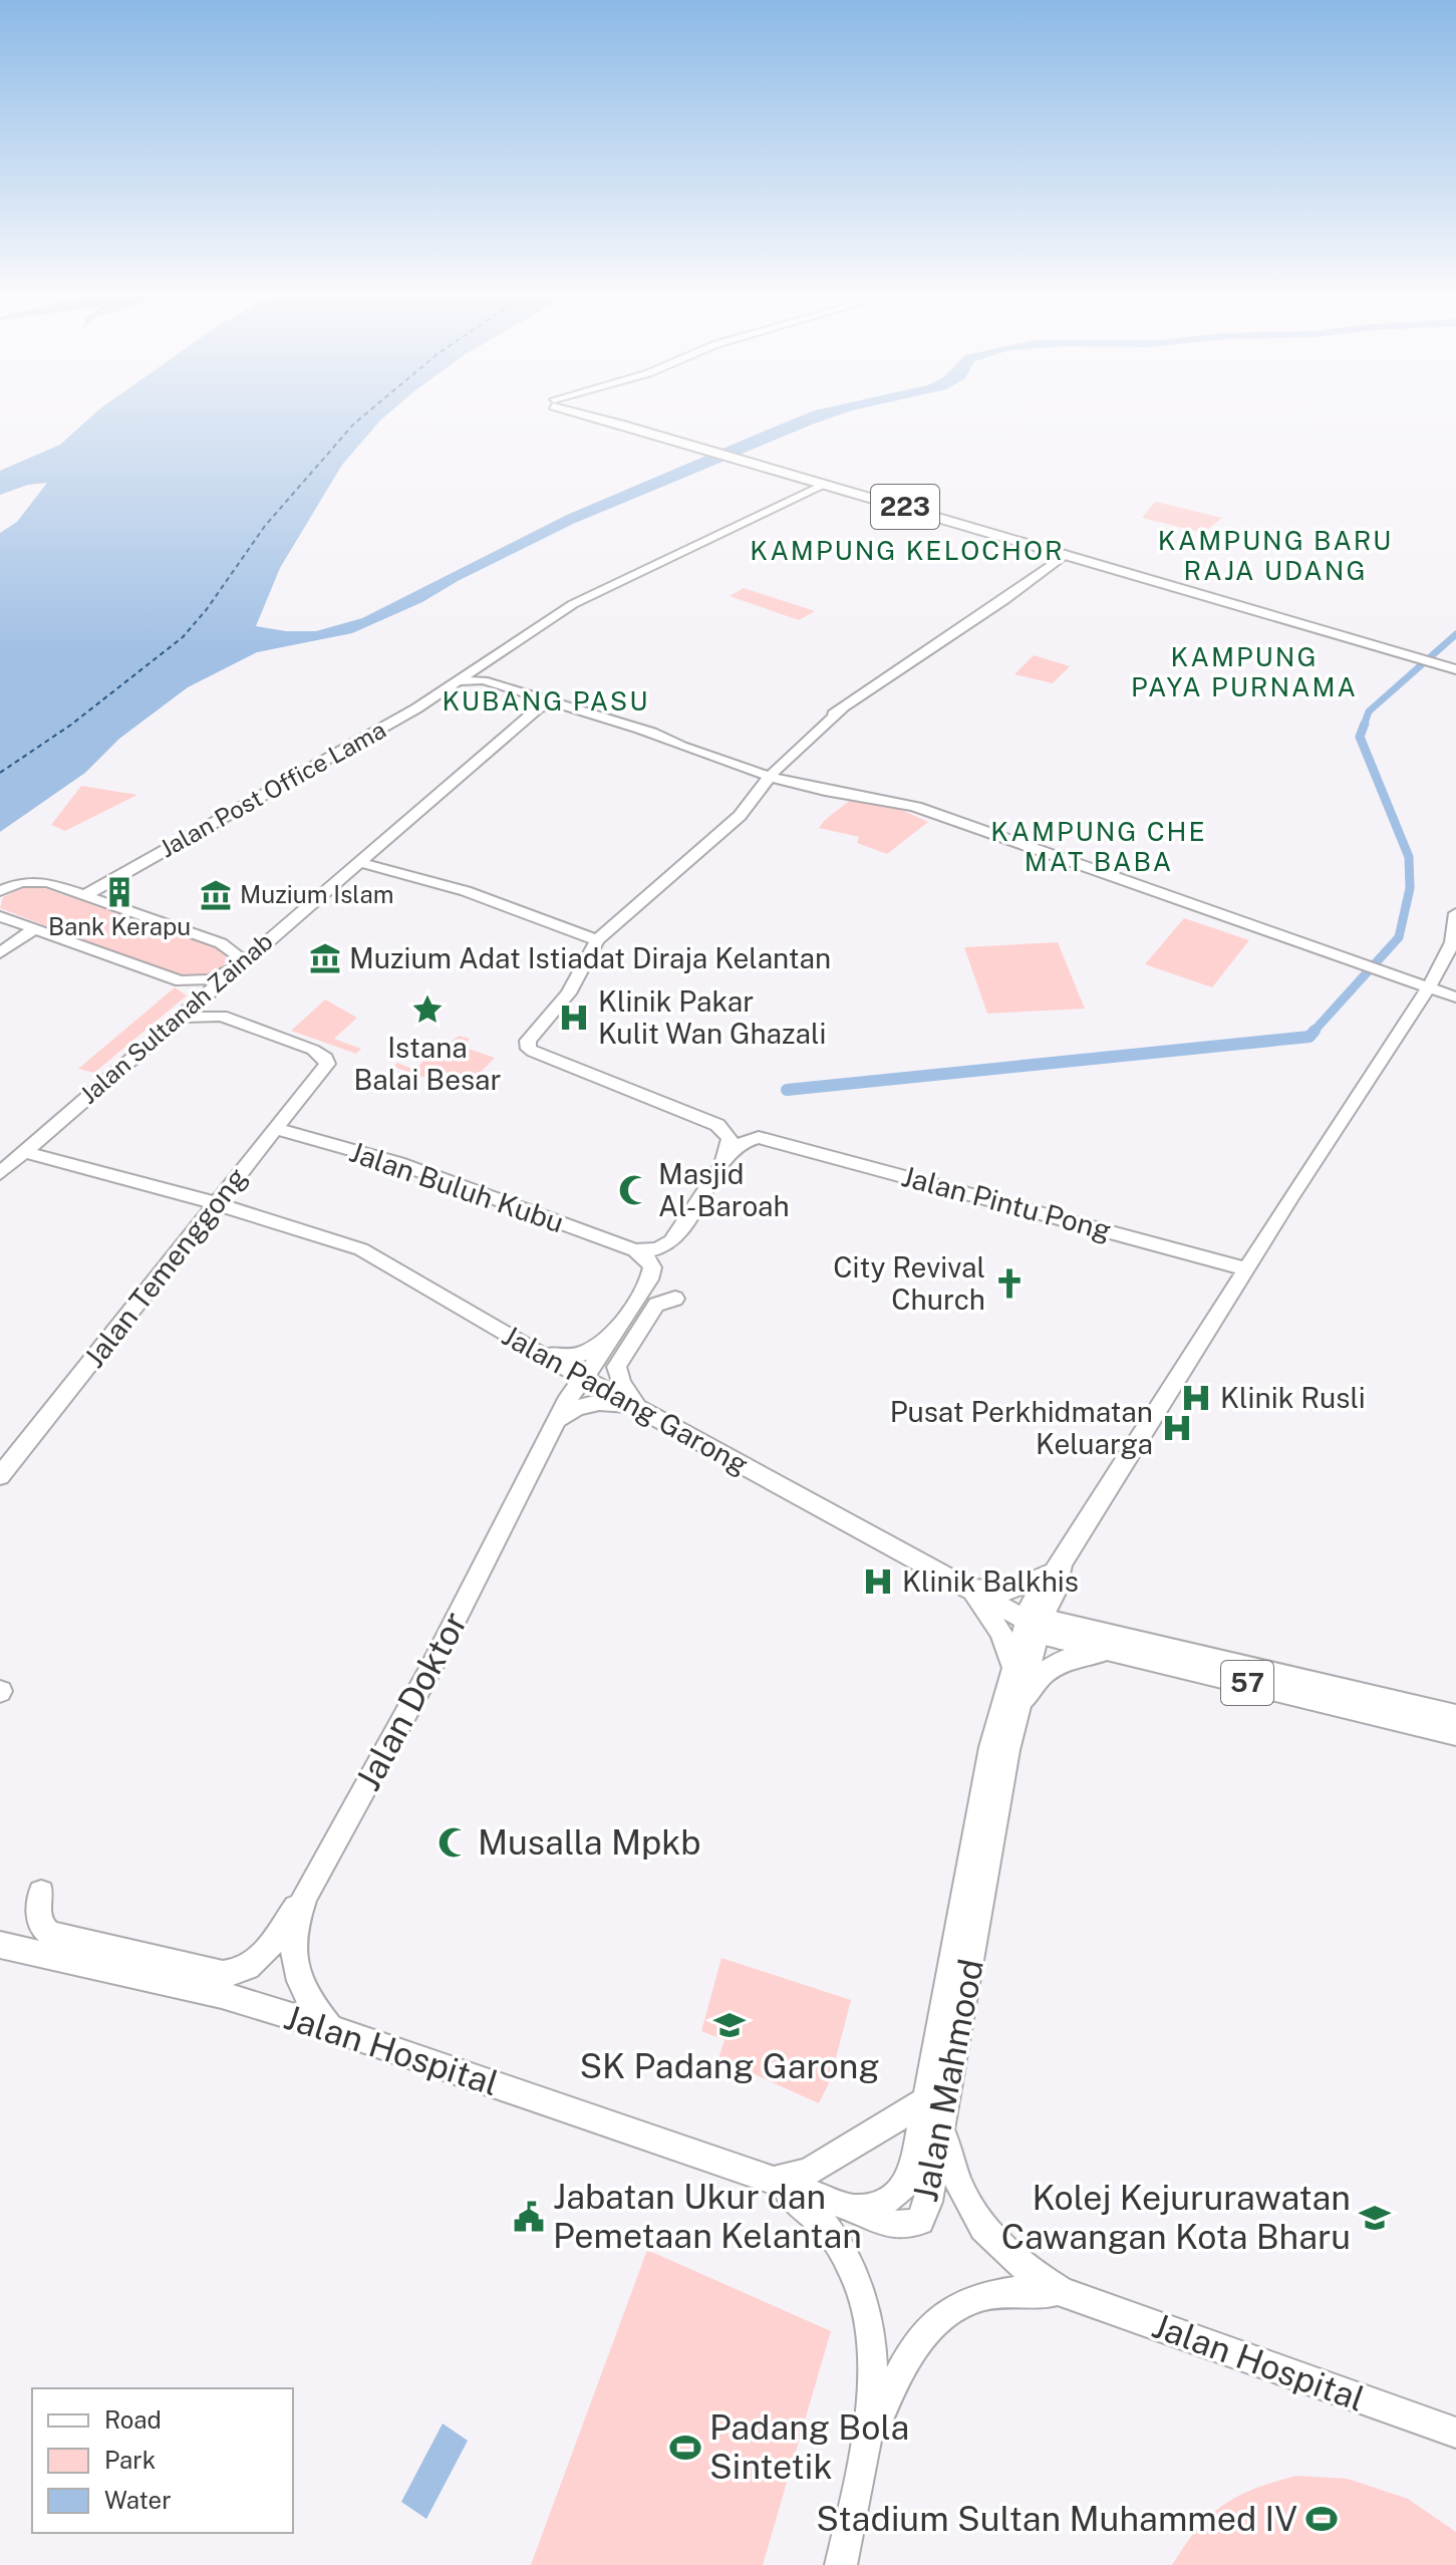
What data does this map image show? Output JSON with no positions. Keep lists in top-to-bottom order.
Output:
{
  "streets": {
    "main road": [
      "223",
      "Jalan Post Office Lama",
      "Jalan Sultanah Zainab",
      "Jalan Buluh Kubu",
      "Jalan Pintu Pong",
      "Jalan Temenggong",
      "Jalan Padang Garong",
      "57",
      "Jalan Doktor",
      "Jalan Hospital",
      "Jalan Mahmood"
    ]
  },
  "crossings": [
    ["223", "Jalan Post Office Lama"],
    ["Jalan Sultanah Zainab", "Jalan Padang Garong"],
    ["Jalan Buluh Kubu", "Jalan Temenggong"],
    ["Jalan Buluh Kubu", "Jalan Doktor"],
    ["Jalan Temenggong", "Jalan Padang Garong"],
    ["Jalan Padang Garong", "57"],
    ["Jalan Padang Garong", "Jalan Doktor"],
    ["Jalan Padang Garong", "Jalan Mahmood"],
    ["57", "Jalan Mahmood"],
    ["Jalan Doktor", "Jalan Hospital"],
    ["Jalan Hospital", "Jalan Mahmood"]
  ],
  "districts": [
    "KAMPUNG BARU RAJA UDANG",
    "KAMPUNG KELOCHOR",
    "KAMPUNG PAYA PURNAMA",
    "KUBANG PASU",
    "KAMPUNG CHE MAT BABA"
  ],
  "places": {
    "building": ["Bank Kerapu"],
    "museum": ["Muzium Islam", "Muzium Adat Istiadat Diraja Kelantan"],
    "place": ["Istana Balai Besar"],
    "hospital": [
      "Klinik Pakar Kulit Wan Ghazali",
      "Klinik Rusli",
      "Pusat Perkhidmatan Keluarga",
      "Klinik Balkhis"
    ],
    "mosque": ["Masjid Al-Baroah", "Musalla Mpkb"],
    "church": ["City Revival Church"],
    "school or university": ["SK Padang Garong", "Kolej Kejururawatan Cawangan Kota Bharu"],
    "public building": ["Jabatan Ukur dan Pemetaan Kelantan"],
    "sports": ["Padang Bola Sintetik", "Stadium Sultan Muhammed IV"]
  },
  "legend": ["Road", "Park", "Water"]
}
